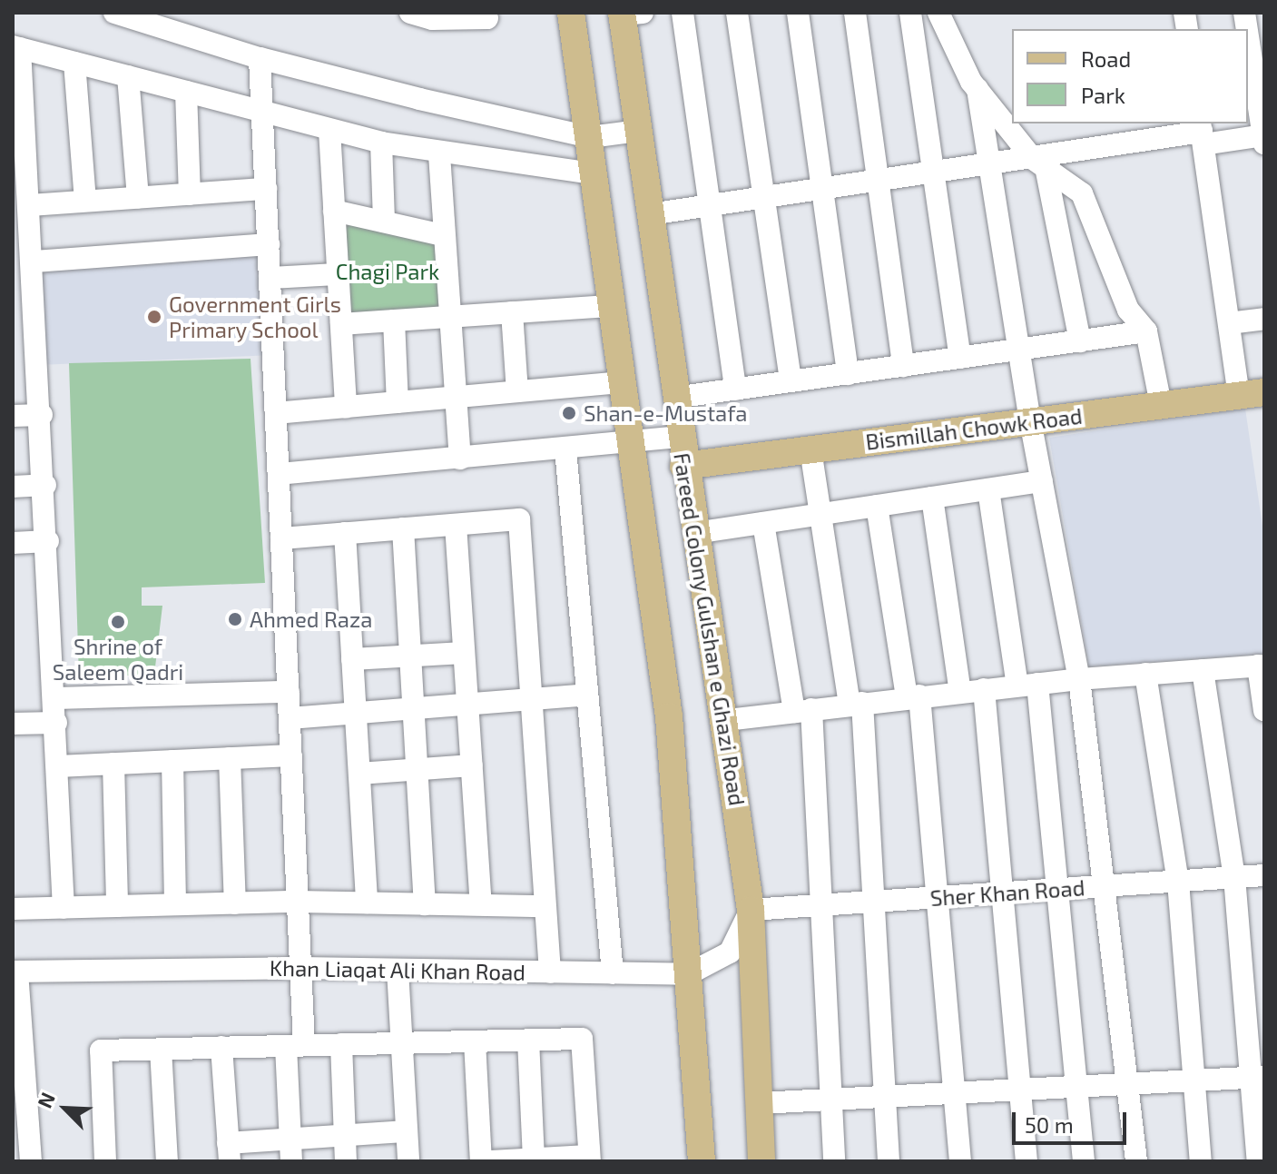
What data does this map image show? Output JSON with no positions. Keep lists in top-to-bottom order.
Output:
{
  "streets": {
    "main road": ["Bismillah Chowk Road", "Fareed Colony Gulshan e Ghazi Road"],
    "street": ["Sher Khan Road", "Khan Liaqat Ali Khan Road"]
  },
  "crossings": [
    ["Bismillah Chowk Road", "Fareed Colony Gulshan e Ghazi Road"],
    ["Fareed Colony Gulshan e Ghazi Road", "Sher Khan Road"],
    ["Fareed Colony Gulshan e Ghazi Road", "Khan Liaqat Ali Khan Road"],
    ["Sher Khan Road", "Khan Liaqat Ali Khan Road"]
  ],
  "parks": ["Chagi Park"],
  "places": [
    "Government Girls Primary School",
    "Shan-e-Mustafa",
    "Ahmed Raza",
    "Shrine of Saleem Qadri"
  ],
  "legend": ["Road", "Park"],
  "scale_bar": "50 m",
  "north": "top left"
}
